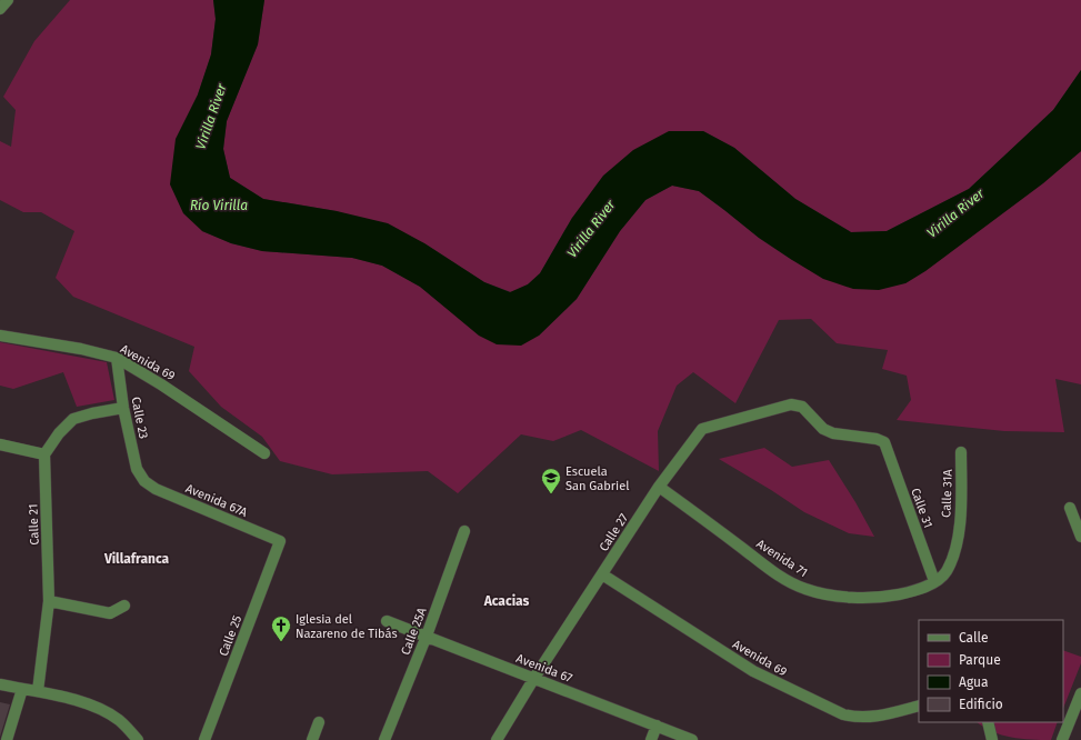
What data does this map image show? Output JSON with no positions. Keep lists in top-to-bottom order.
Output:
{
  "streets": {
    "street": [
      "Avenida 69",
      "Calle 23",
      "Calle 31A",
      "Avenida 67A",
      "Calle 31",
      "Calle 21",
      "Calle 27",
      "Avenida 71",
      "Calle 25A",
      "Calle 25",
      "Avenida 67"
    ]
  },
  "crossings": [
    ["Avenida 69", "Calle 23"],
    ["Avenida 69", "Calle 27"],
    ["Calle 23", "Avenida 67A"],
    ["Calle 31A", "Calle 31"],
    ["Calle 31A", "Avenida 71"],
    ["Avenida 67A", "Calle 25"],
    ["Calle 31", "Calle 27"],
    ["Calle 31", "Avenida 71"],
    ["Calle 27", "Avenida 71"],
    ["Calle 27", "Avenida 67"],
    ["Calle 25A", "Avenida 67"]
  ],
  "districts": ["Villafranca", "Acacias"],
  "water": ["Virilla River", "Río Virilla"],
  "places": {
    "school or university": ["Escuela San Gabriel"],
    "church": ["Iglesia del Nazareno de Tibás"]
  },
  "legend": [
    "Calle",
    "Parque",
    "Agua",
    "Edificio"
  ]
}
